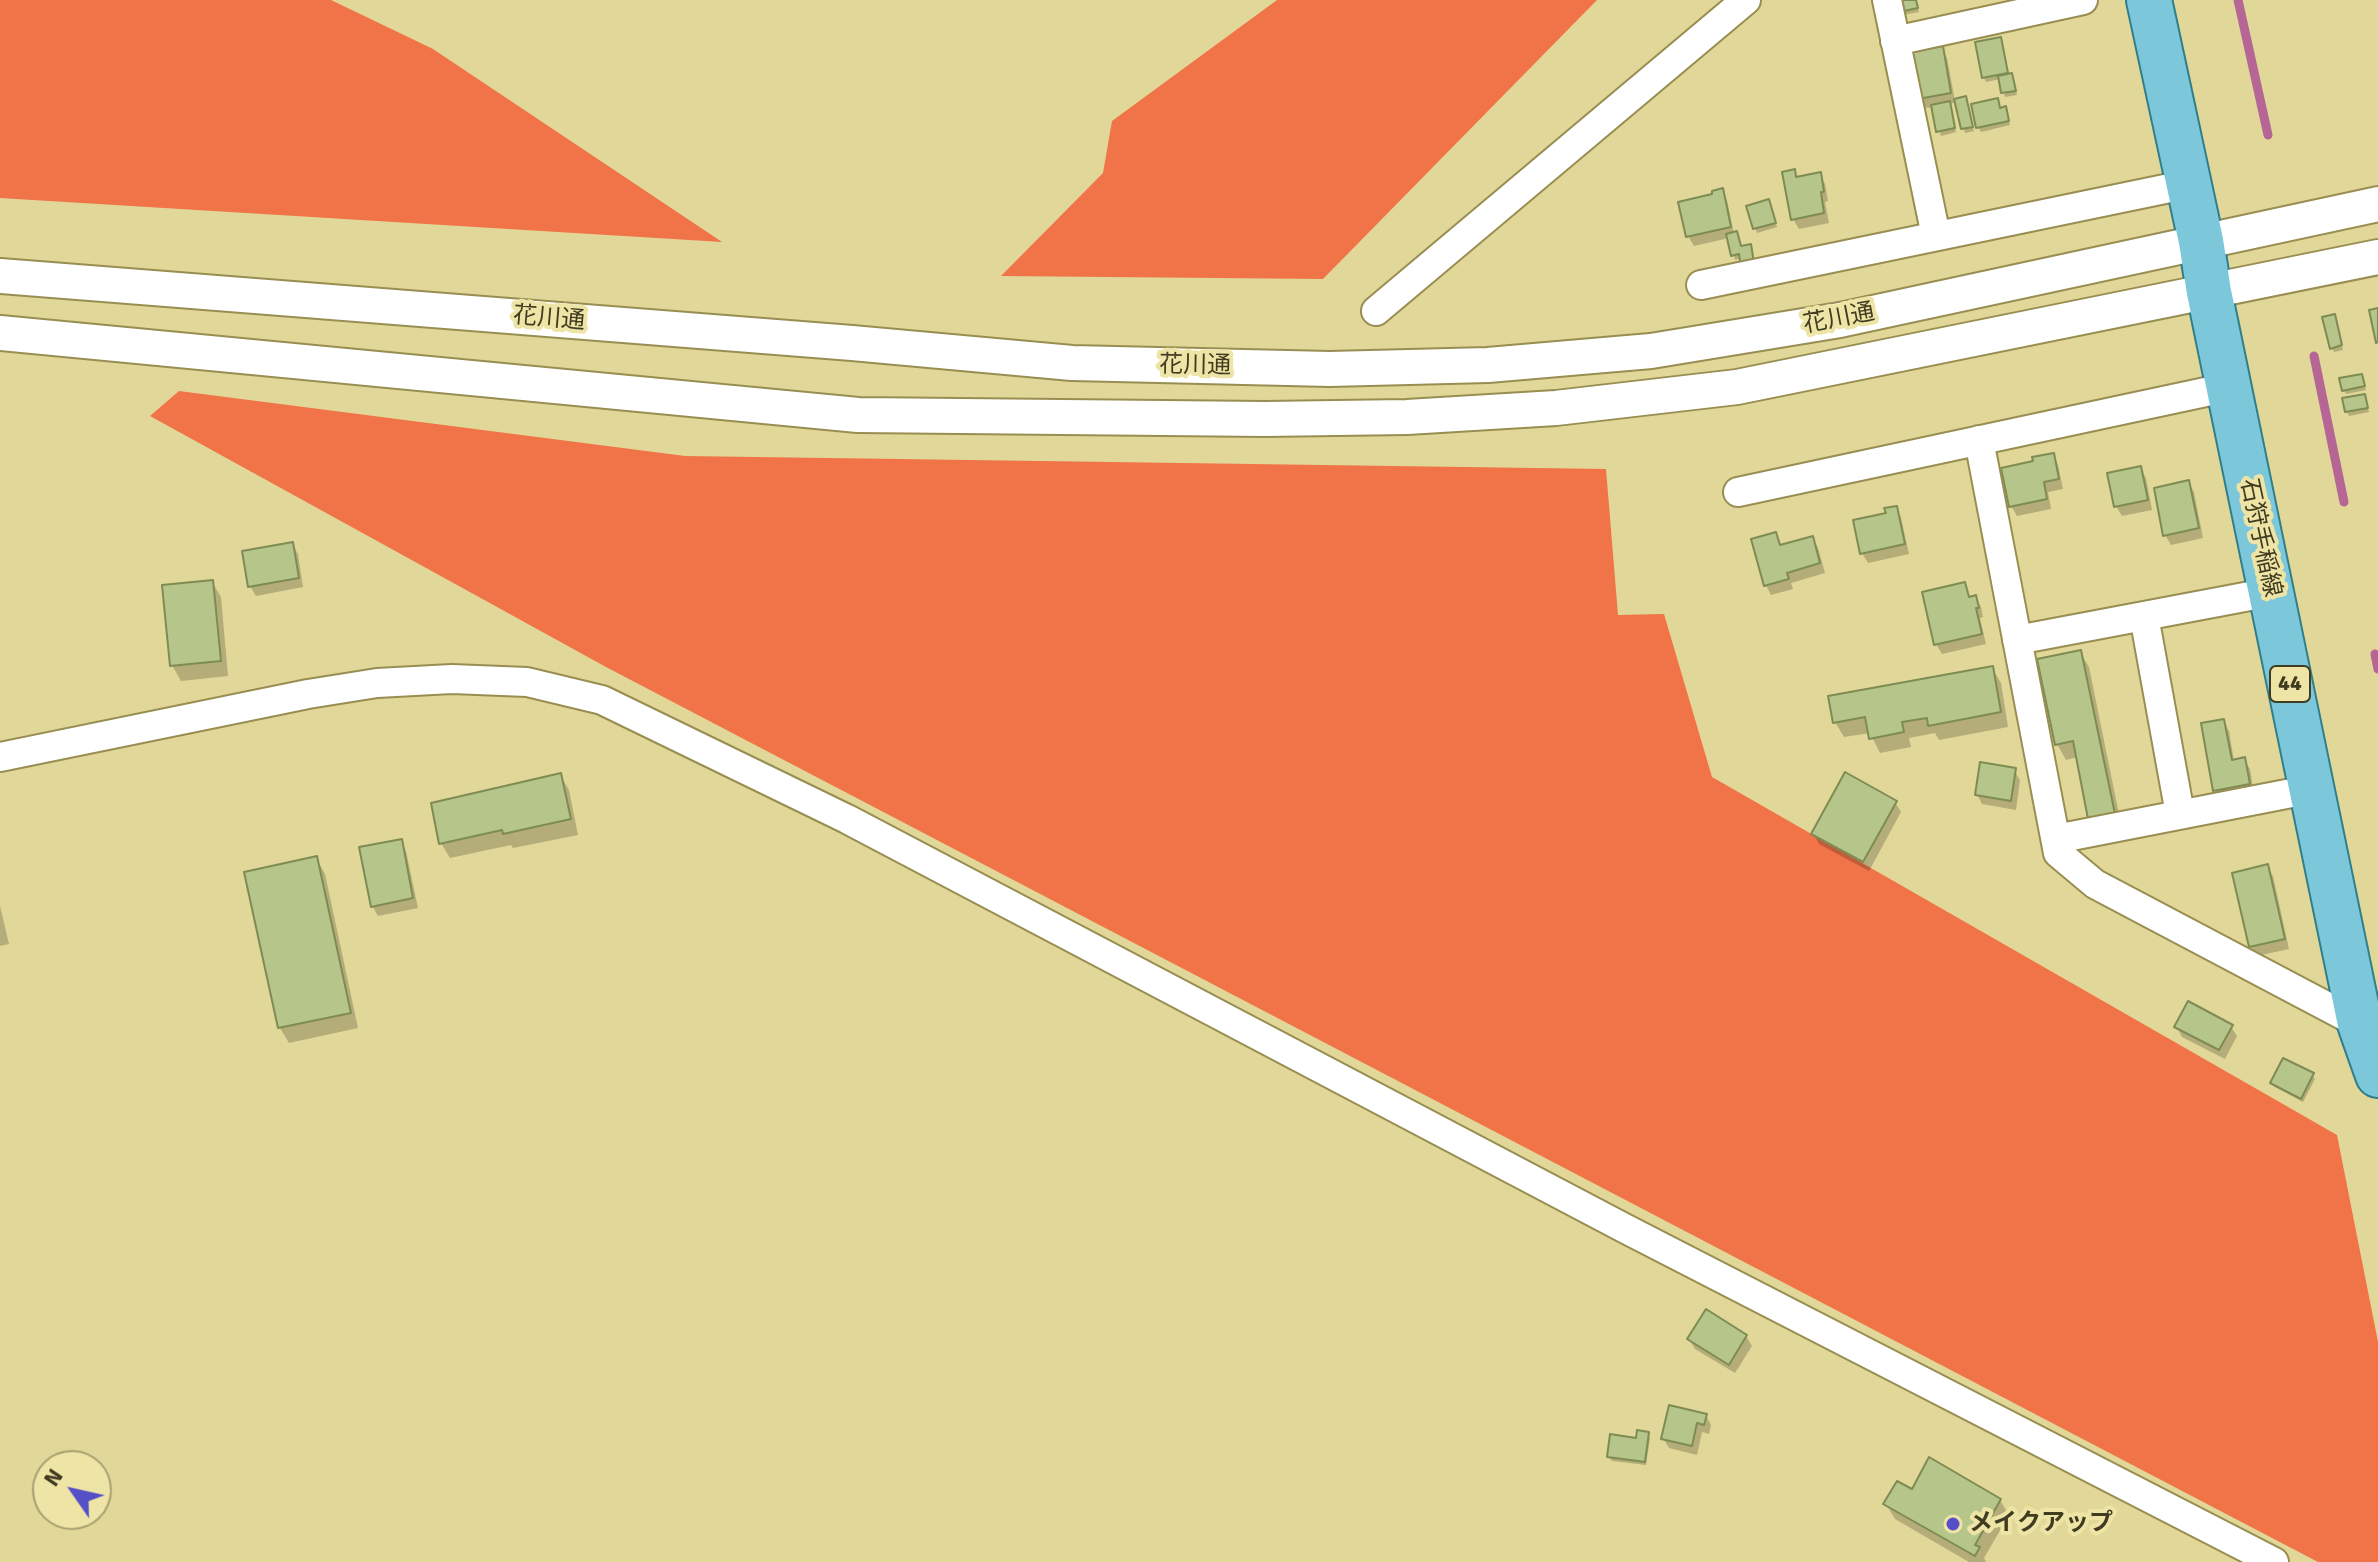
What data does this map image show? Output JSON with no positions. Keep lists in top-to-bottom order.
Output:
{
  "streets": {
    "main road": ["石狩手稲線", "44"],
    "street": ["花川通"]
  },
  "crossings": [
    ["花川通", "石狩手稲線"]
  ],
  "places": ["メイクアップ"],
  "north": "top left"
}
